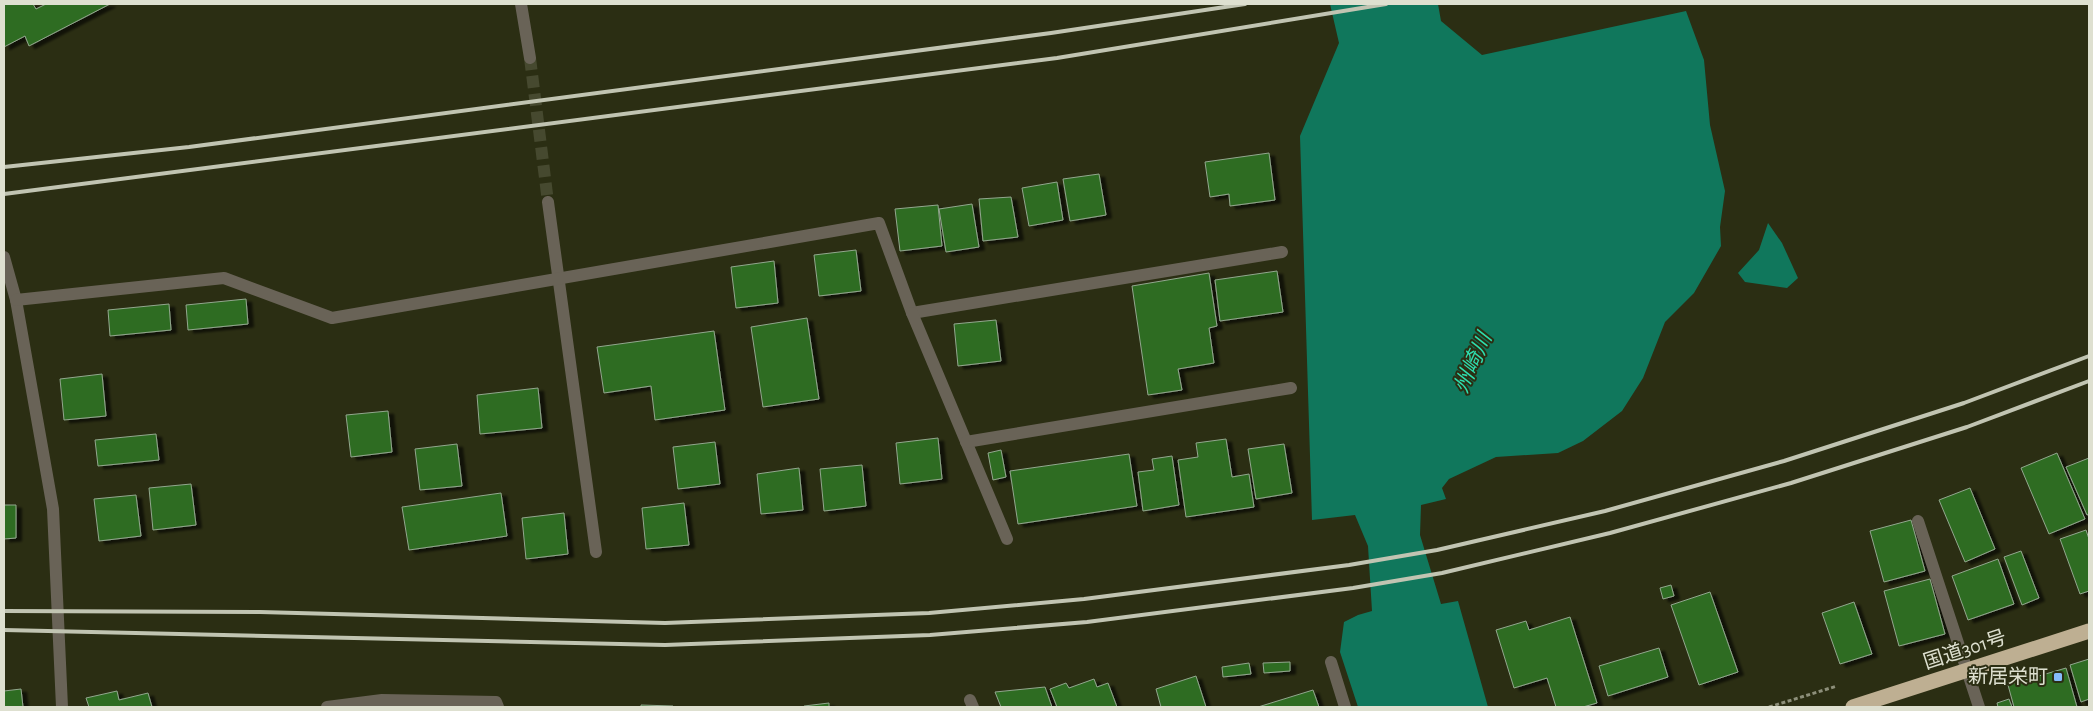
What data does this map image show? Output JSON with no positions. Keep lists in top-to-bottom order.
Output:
{
  "streets": {
    "highway": ["国道301号"]
  },
  "water": ["州崎川"],
  "places": {
    "transit": ["新居栄町"]
  }
}
